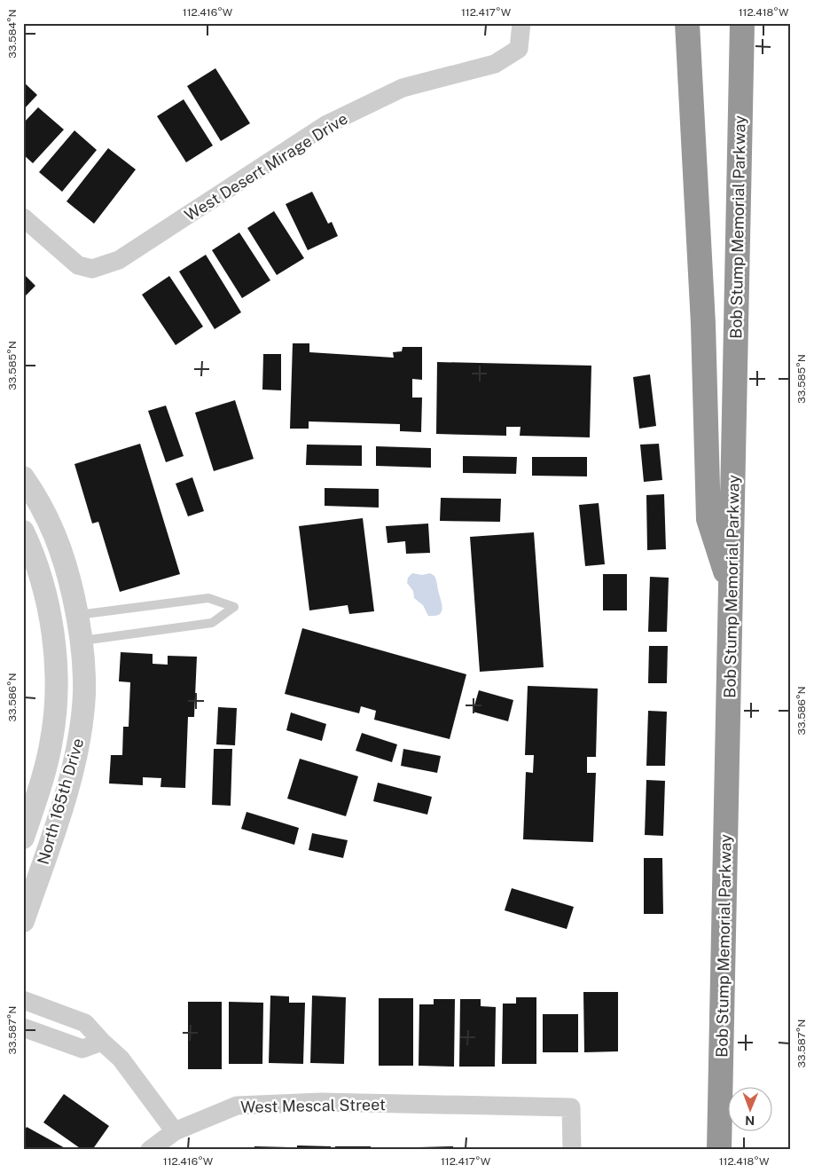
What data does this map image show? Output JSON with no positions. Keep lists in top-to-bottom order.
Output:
{
  "streets": {
    "highway": ["Bob Stump Memorial Parkway"],
    "street": ["West Desert Mirage Drive", "North 165th Drive", "West Mescal Street"]
  },
  "north": "bottom",
  "coordinates": [
    "112.416°W",
    "112.417°W",
    "112.418°W",
    "33.584°N",
    "33.585°N",
    "33.586°N",
    "33.587°N"
  ]
}
